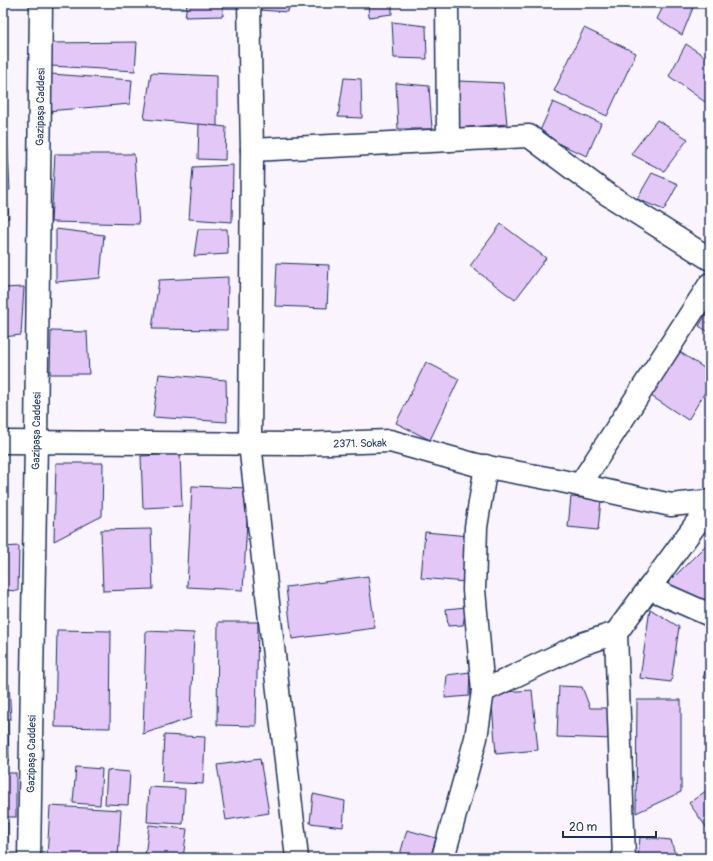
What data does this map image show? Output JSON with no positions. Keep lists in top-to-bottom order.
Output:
{
  "streets": {
    "street": ["Gazipaşa Caddesi", "2371. Sokak"]
  },
  "crossings": [
    ["Gazipaşa Caddesi", "2371. Sokak"]
  ],
  "scale_bar": "20 m"
}
